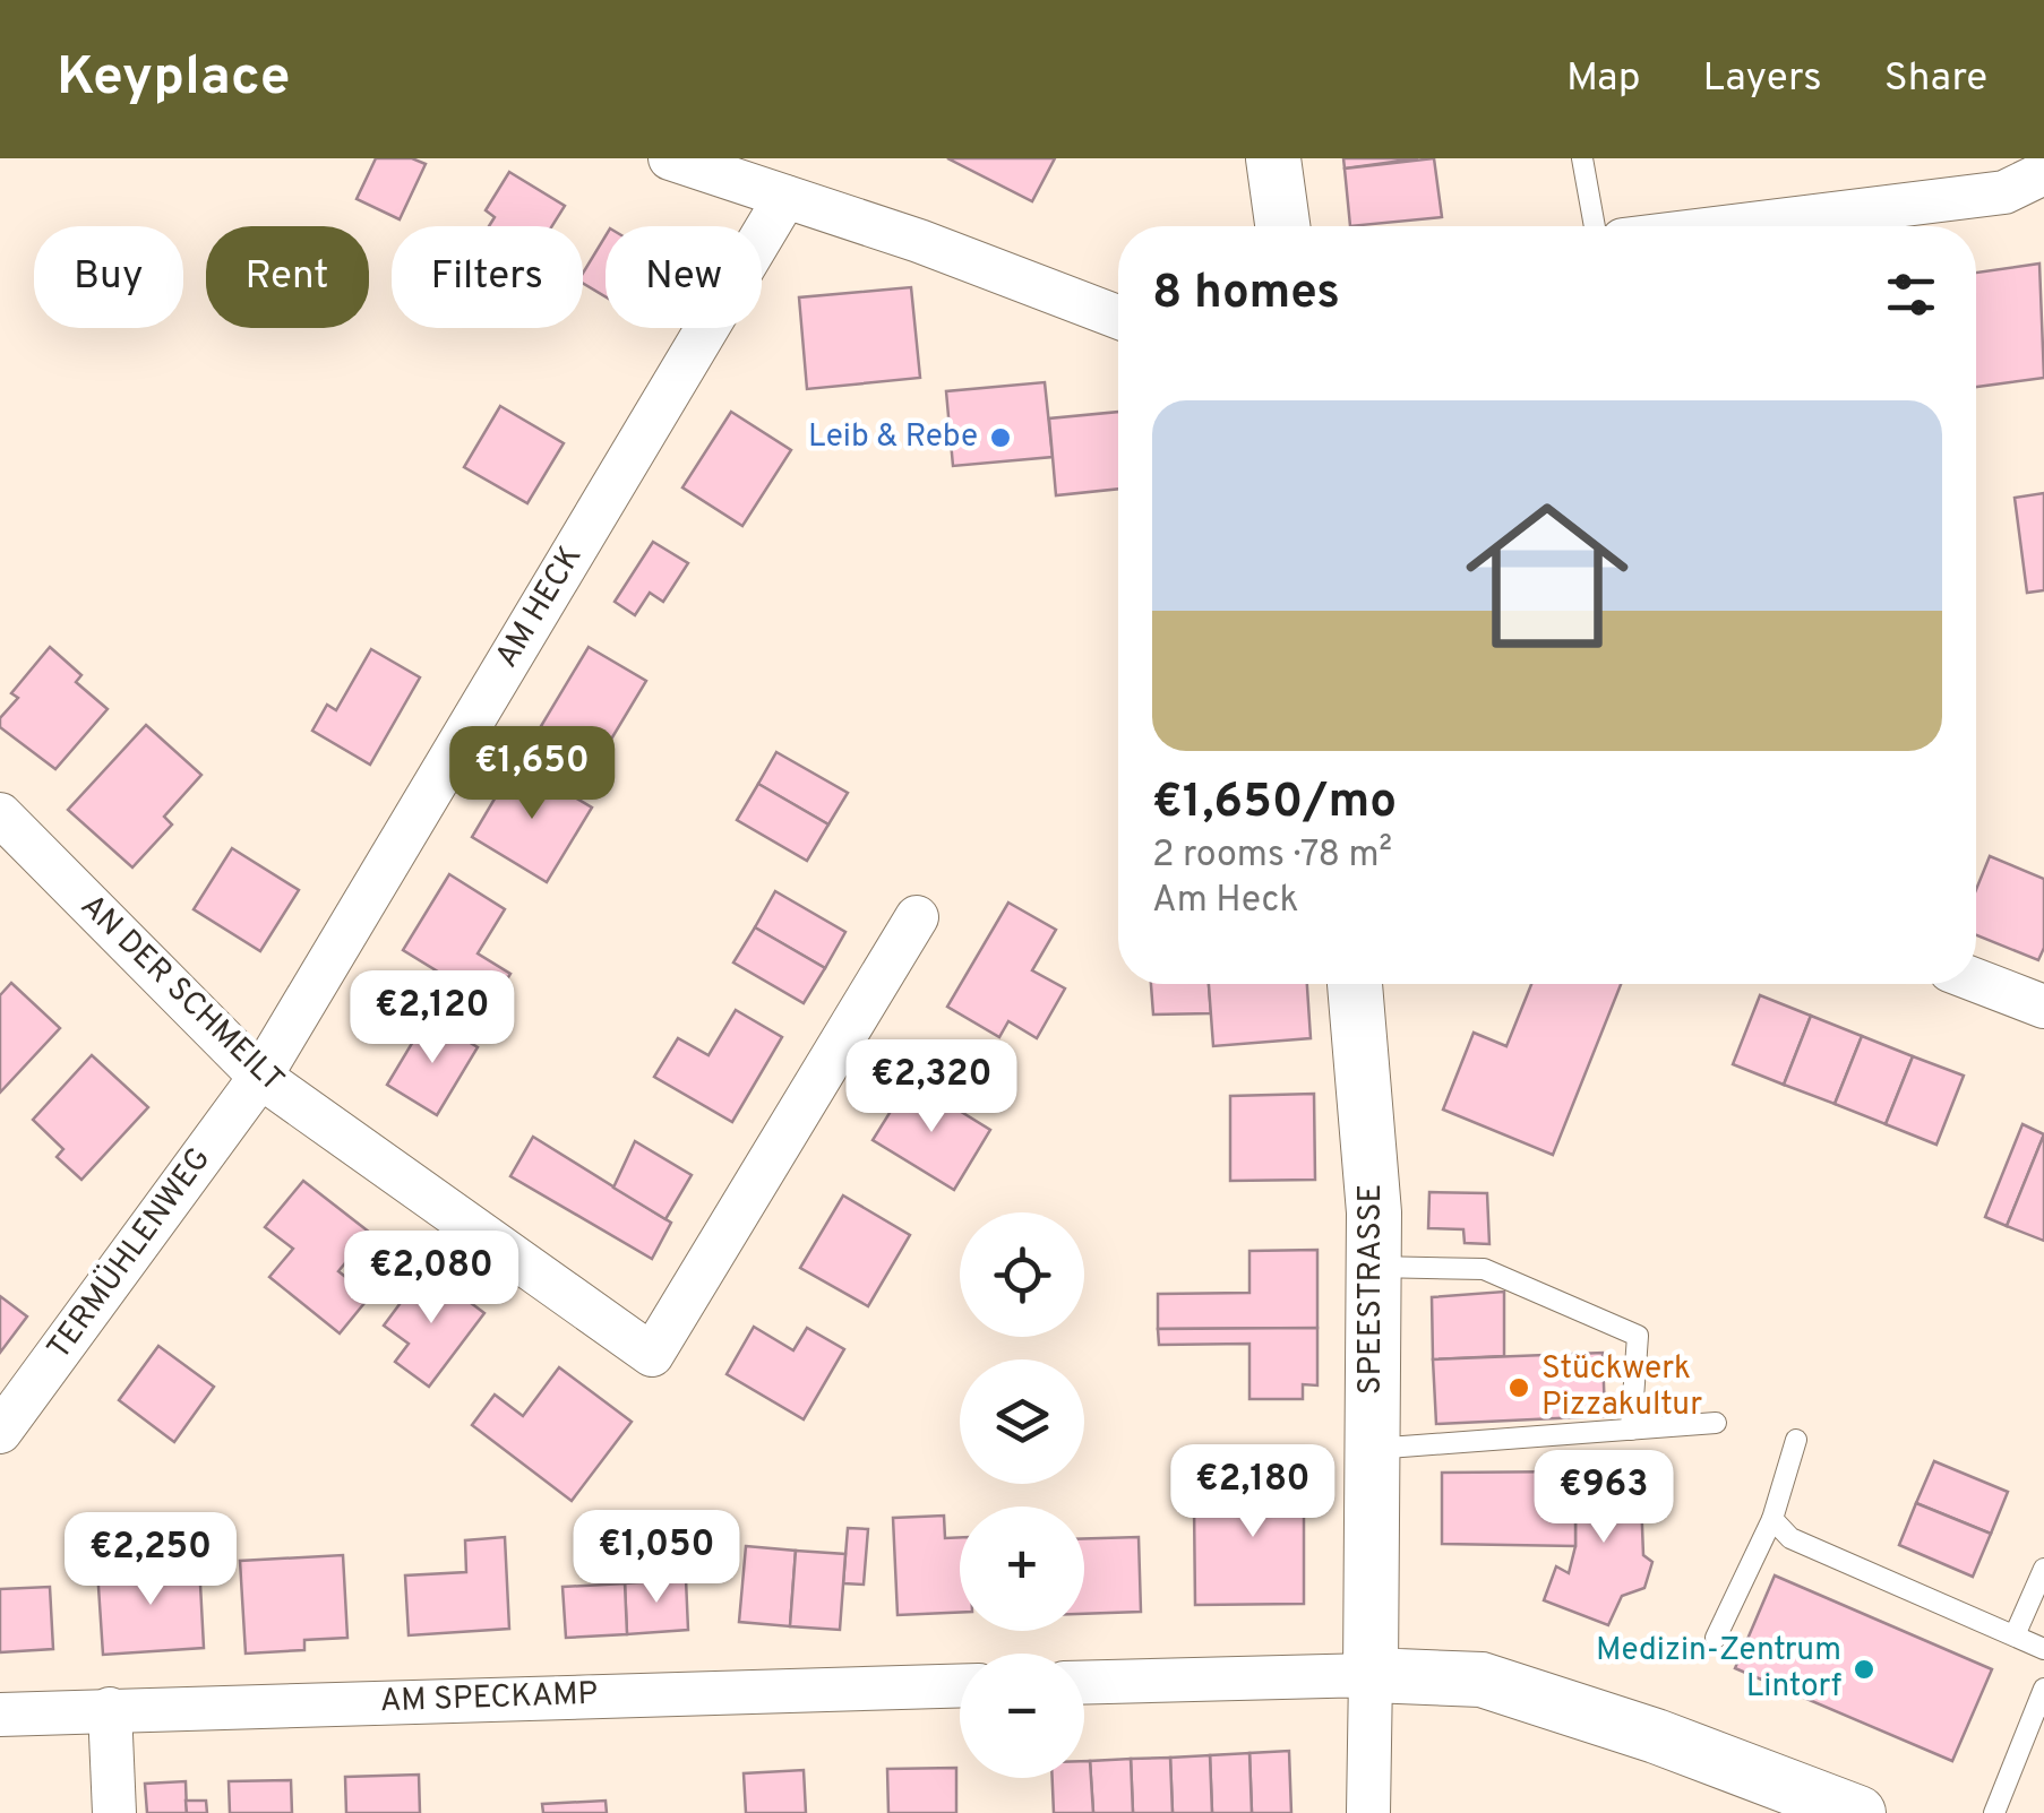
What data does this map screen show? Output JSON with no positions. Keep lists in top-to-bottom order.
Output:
{
  "streets": {
    "street": [
      "AM HECK",
      "AN DER SCHMEILT",
      "TERMÜHLENWEG",
      "SPEESTRASSE",
      "AM SPECKAMP"
    ]
  },
  "crossings": [
    ["AM HECK", "AN DER SCHMEILT"],
    ["AM HECK", "TERMÜHLENWEG"],
    ["AN DER SCHMEILT", "TERMÜHLENWEG"]
  ],
  "places": ["Leib & Rebe", "Stückwerk Pizzakultur", "Medizin-Zentrum Lintorf"],
  "page": {
    "header": "Keyplace",
    "nav": ["Map", "Layers", "Share"],
    "chip": [
      "Buy",
      "Rent",
      "Filters",
      "New"
    ],
    "heading": "8 homes",
    "list": [
      {
        "name": "€1,650/mo",
        "note": "2 rooms · 78 m² · Am Heck"
      }
    ],
    "price": [
      "€1,650",
      "€2,120",
      "€2,320",
      "€2,080",
      "€2,180",
      "€963",
      "€1,050",
      "€2,250"
    ],
    "map_buttons": ["+", "−"]
  }
}
